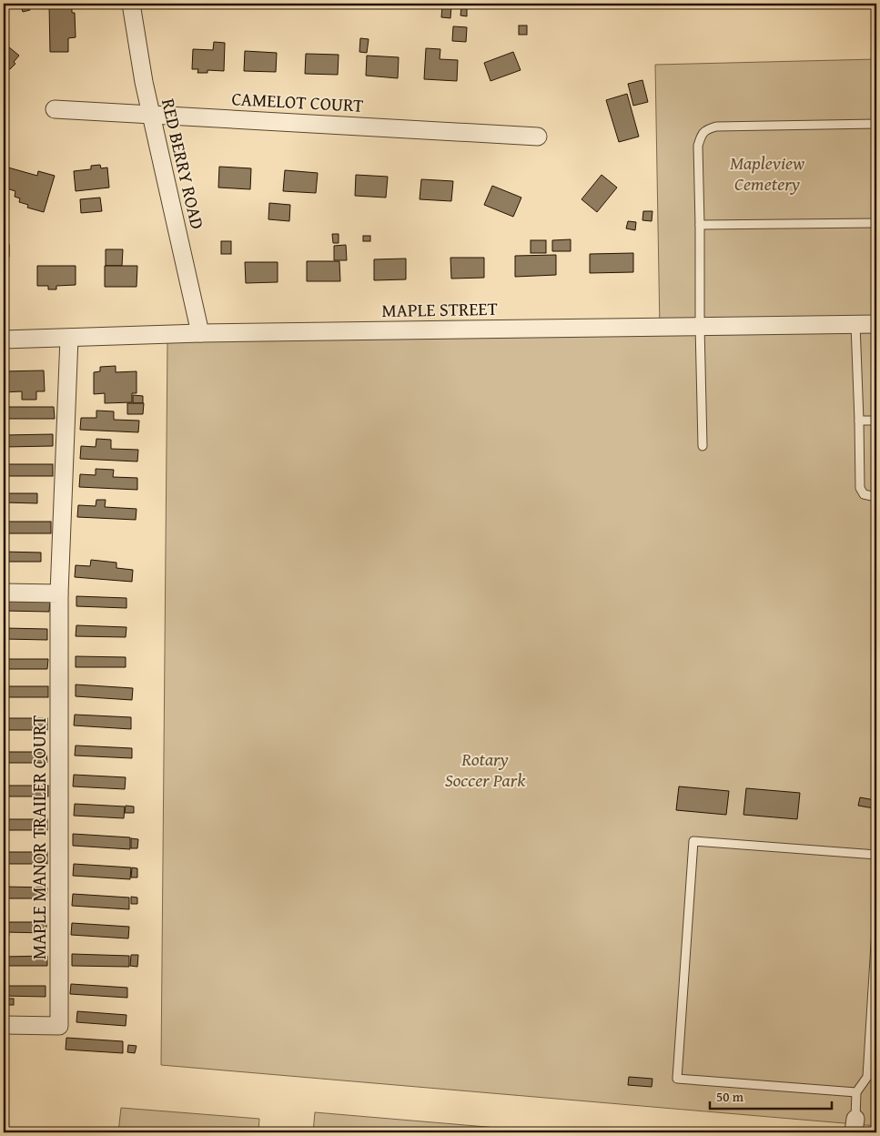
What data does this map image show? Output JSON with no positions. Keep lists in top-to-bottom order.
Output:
{
  "streets": {
    "street": [
      "CAMELOT COURT",
      "RED BERRY ROAD",
      "MAPLE STREET",
      "MAPLE MANOR TRAILER COURT"
    ]
  },
  "crossings": [
    ["CAMELOT COURT", "RED BERRY ROAD"],
    ["RED BERRY ROAD", "MAPLE STREET"],
    ["MAPLE STREET", "MAPLE MANOR TRAILER COURT"]
  ],
  "parks": ["Mapleview Cemetery", "Rotary Soccer Park"],
  "scale_bar": "50 m"
}
